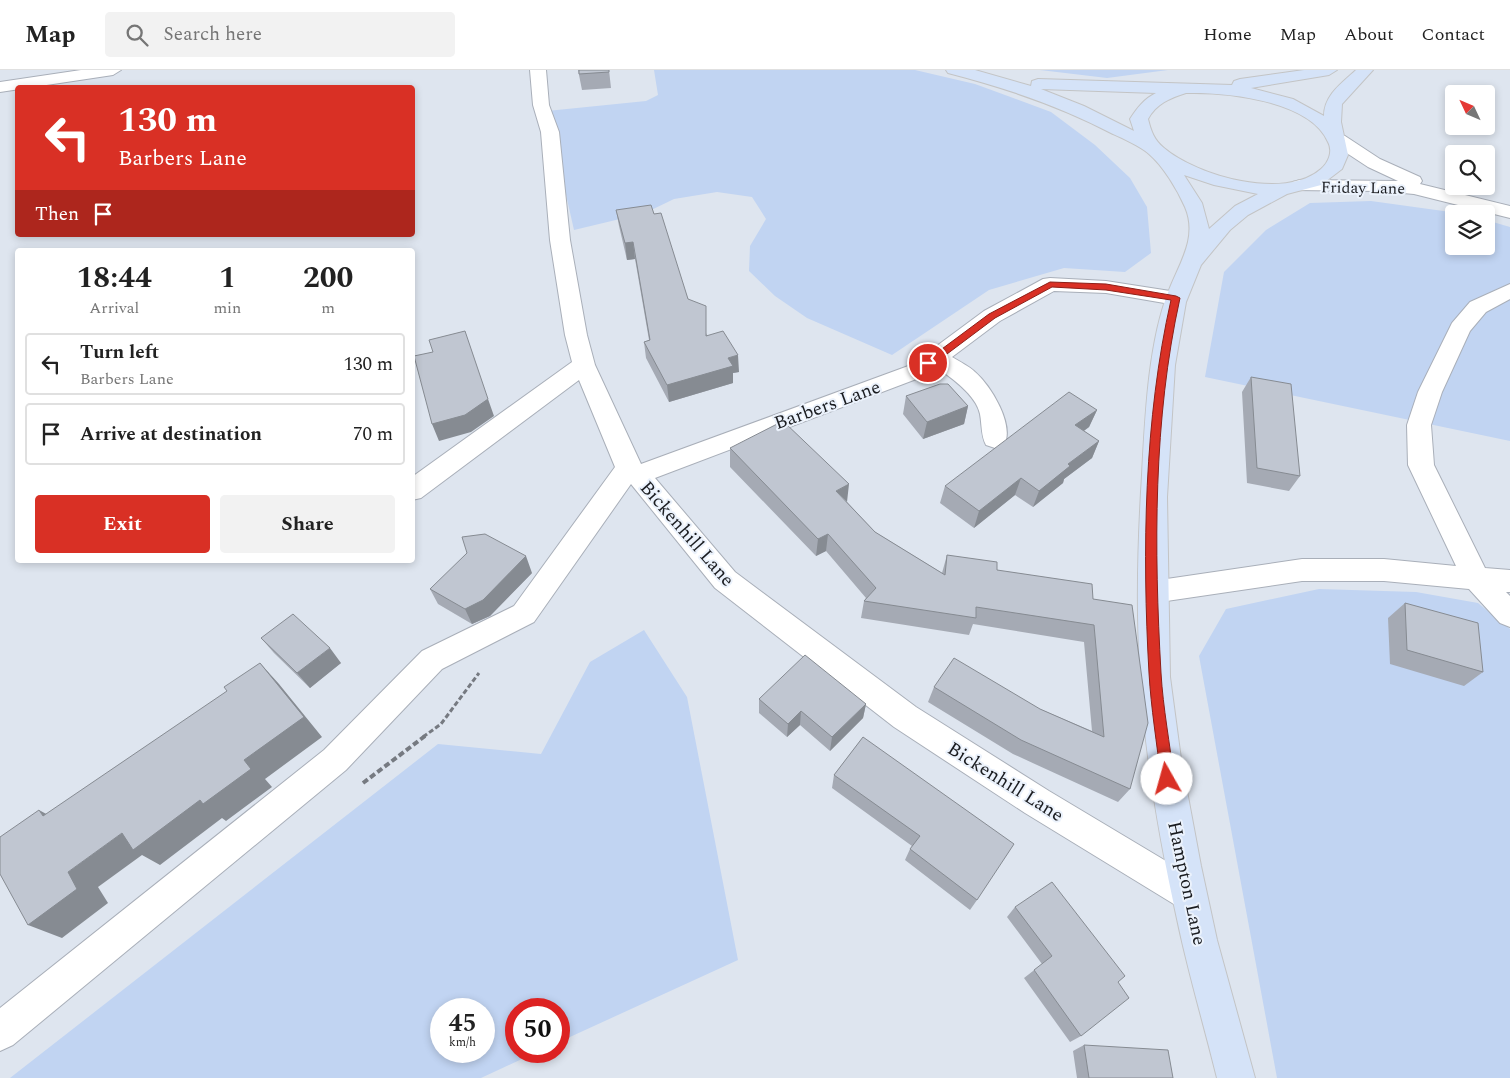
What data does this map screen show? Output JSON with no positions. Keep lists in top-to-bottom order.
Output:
{
  "streets": {
    "main road": ["Hampton Lane"],
    "street": ["Friday Lane", "Barbers Lane", "Bickenhill Lane"]
  },
  "crossings": [
    ["Friday Lane", "Hampton Lane"],
    ["Barbers Lane", "Bickenhill Lane"],
    ["Barbers Lane", "Hampton Lane"],
    ["Bickenhill Lane", "Hampton Lane"]
  ],
  "north": "top left",
  "page": {
    "header": "Map",
    "search": "Search here",
    "nav": [
      "Home",
      "Map",
      "About",
      "Contact"
    ],
    "turn": ["130 m", "Barbers Lane"],
    "then": "Then",
    "eta": [
      "18:44",
      "Arrival",
      "1",
      "min",
      "200",
      "m"
    ],
    "list": [
      {
        "name": "Turn left",
        "note": "Barbers Lane",
        "value": "130 m"
      },
      {
        "name": "Arrive at destination",
        "value": "70 m"
      }
    ],
    "buttons": ["Exit", "Share"],
    "speed": "45 km/h",
    "limit": "50"
  }
}
